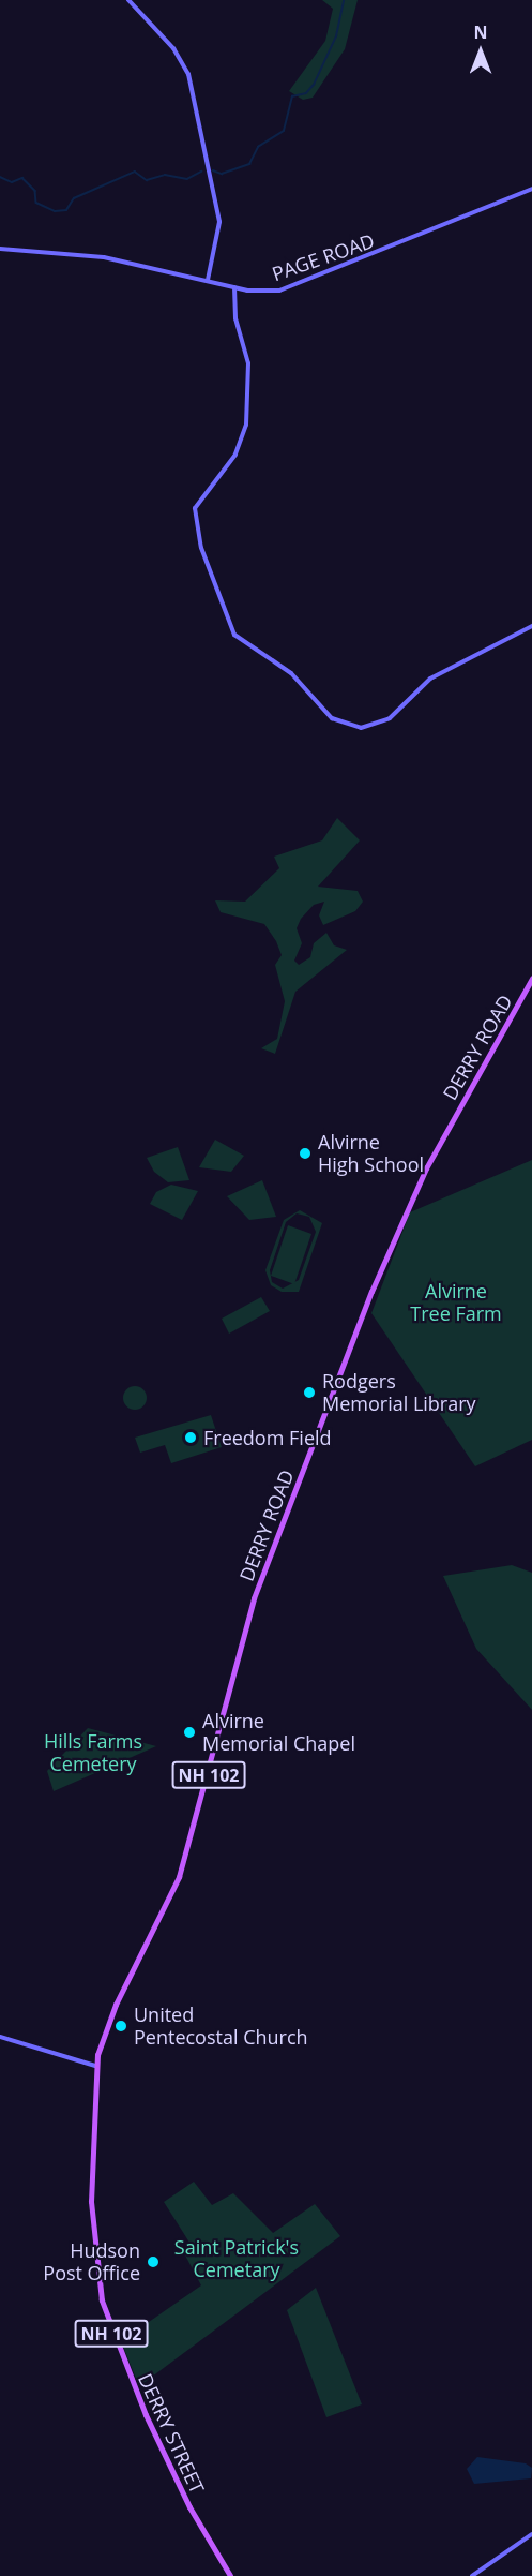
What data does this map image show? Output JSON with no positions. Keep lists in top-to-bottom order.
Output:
{
  "streets": {
    "main road": ["DERRY ROAD", "NH 102", "DERRY STREET"],
    "street": ["PAGE ROAD"]
  },
  "crossings": [
    ["DERRY ROAD", "DERRY STREET"]
  ],
  "parks": ["Alvirne Tree Farm", "Hills Farms Cemetery", "Saint Patrick's Cemetary"],
  "places": [
    "Alvirne High School",
    "Rodgers Memorial Library",
    "Freedom Field",
    "Alvirne Memorial Chapel",
    "United Pentecostal Church",
    "Hudson Post Office"
  ],
  "north": "top"
}
